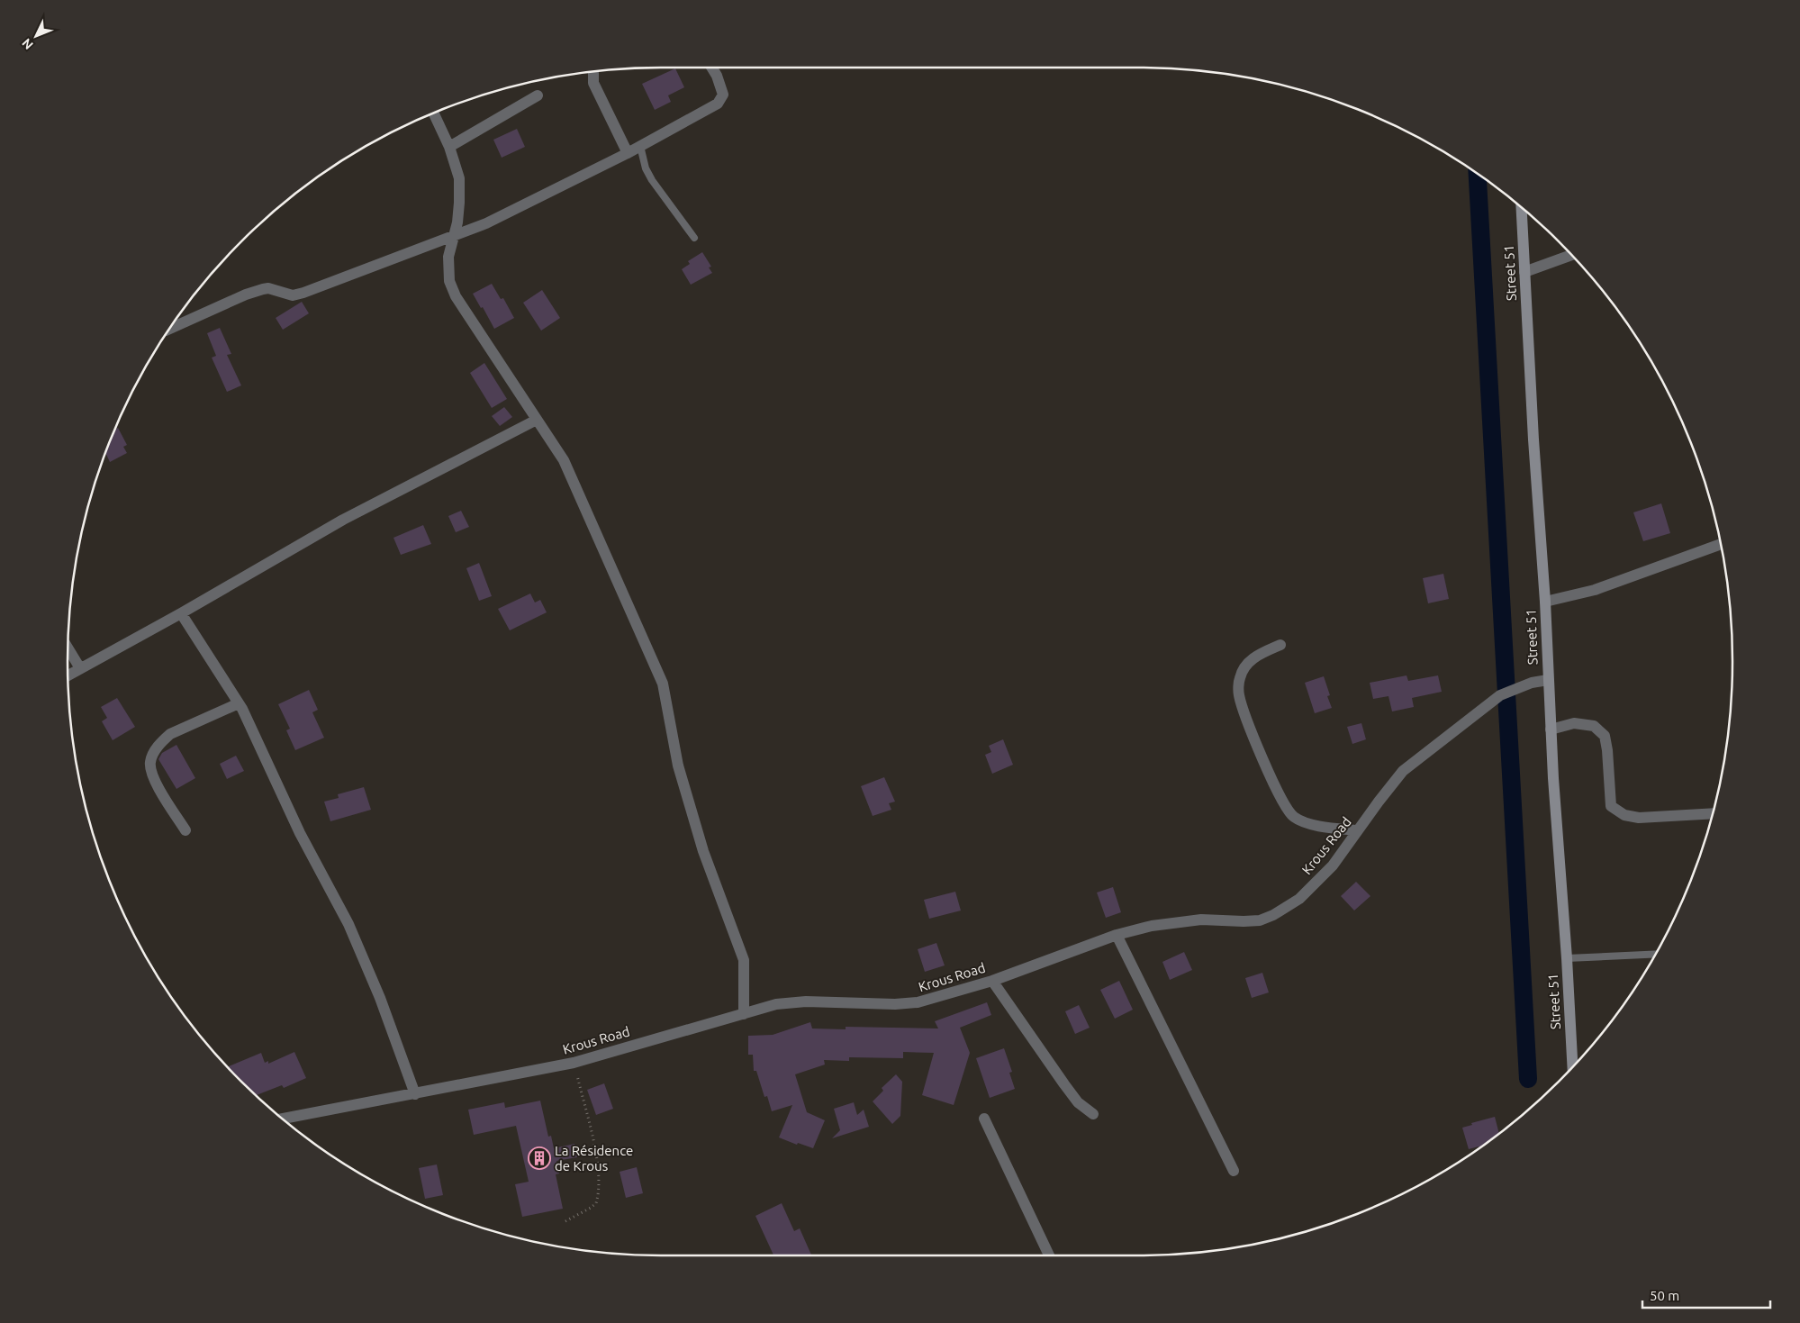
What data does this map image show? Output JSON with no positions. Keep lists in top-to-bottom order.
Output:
{
  "streets": {
    "main road": ["Street 51"],
    "street": ["Krous Road"]
  },
  "crossings": [
    ["Street 51", "Krous Road"]
  ],
  "places": {
    "building": ["La Résidence de Krous"]
  },
  "scale_bar": "50 m",
  "north": "bottom left"
}
